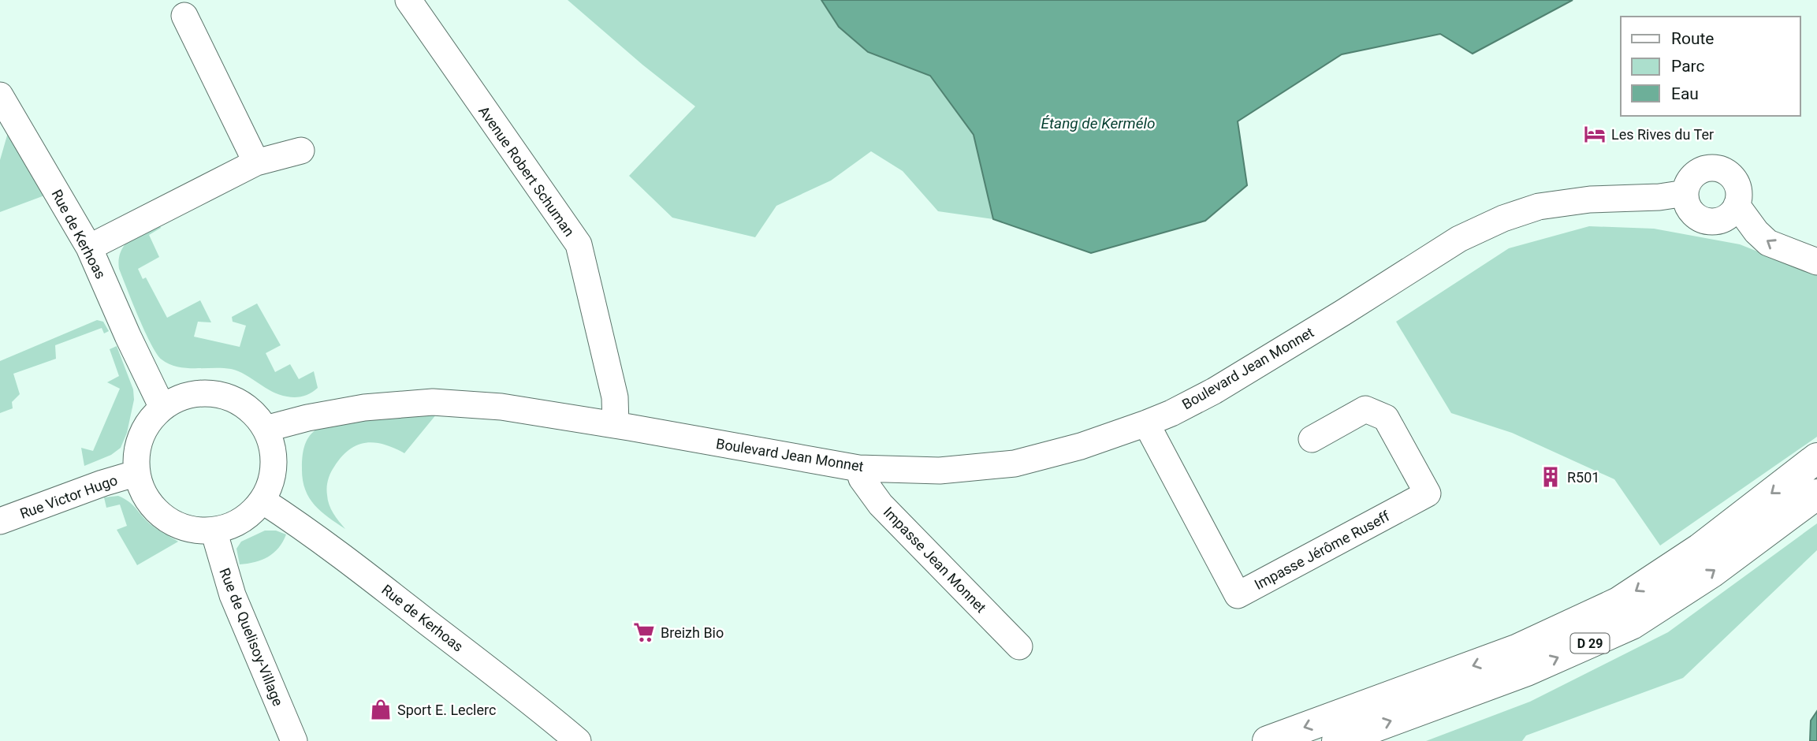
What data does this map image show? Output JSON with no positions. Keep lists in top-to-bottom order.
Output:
{
  "streets": {
    "main road": ["D 29"],
    "street": [
      "Avenue Robert Schuman",
      "Rue de Kerhoas",
      "Boulevard Jean Monnet",
      "Rue Victor Hugo",
      "Impasse Jérôme Ruseff",
      "Impasse Jean Monnet",
      "Rue de Quelisoy-Village"
    ]
  },
  "crossings": [
    ["Avenue Robert Schuman", "Boulevard Jean Monnet"],
    ["Rue de Kerhoas", "Boulevard Jean Monnet"],
    ["Rue de Kerhoas", "Rue Victor Hugo"],
    ["Rue de Kerhoas", "Rue de Quelisoy-Village"],
    ["Boulevard Jean Monnet", "Rue Victor Hugo"],
    ["Boulevard Jean Monnet", "Impasse Jérôme Ruseff"],
    ["Boulevard Jean Monnet", "Impasse Jean Monnet"],
    ["Boulevard Jean Monnet", "Rue de Quelisoy-Village"],
    ["Rue Victor Hugo", "Rue de Quelisoy-Village"]
  ],
  "water": ["Étang de Kermélo"],
  "places": {
    "hotel": ["Les Rives du Ter"],
    "building": ["R501"],
    "supermarket": ["Breizh Bio"],
    "shop": ["Sport E. Leclerc"]
  },
  "legend": ["Route", "Parc", "Eau"]
}
